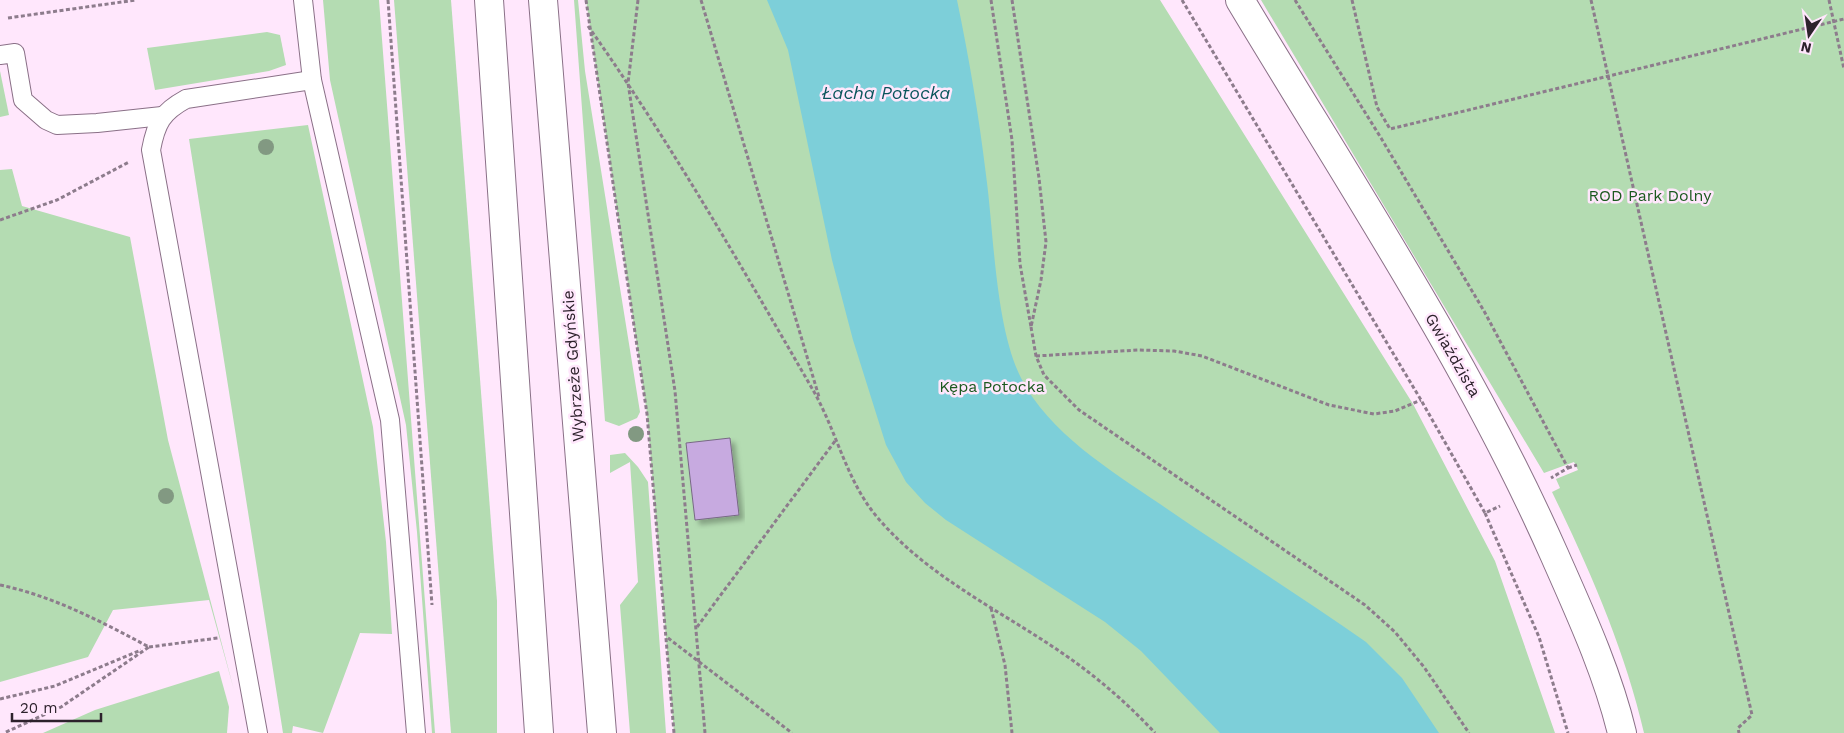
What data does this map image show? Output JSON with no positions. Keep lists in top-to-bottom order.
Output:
{
  "streets": {
    "main road": ["Gwiaździsta", "Wybrzeże Gdyńskie"]
  },
  "water": ["Łacha Potocka"],
  "parks": ["ROD Park Dolny", "Kępa Potocka"],
  "scale_bar": "20 m",
  "north": "bottom"
}
